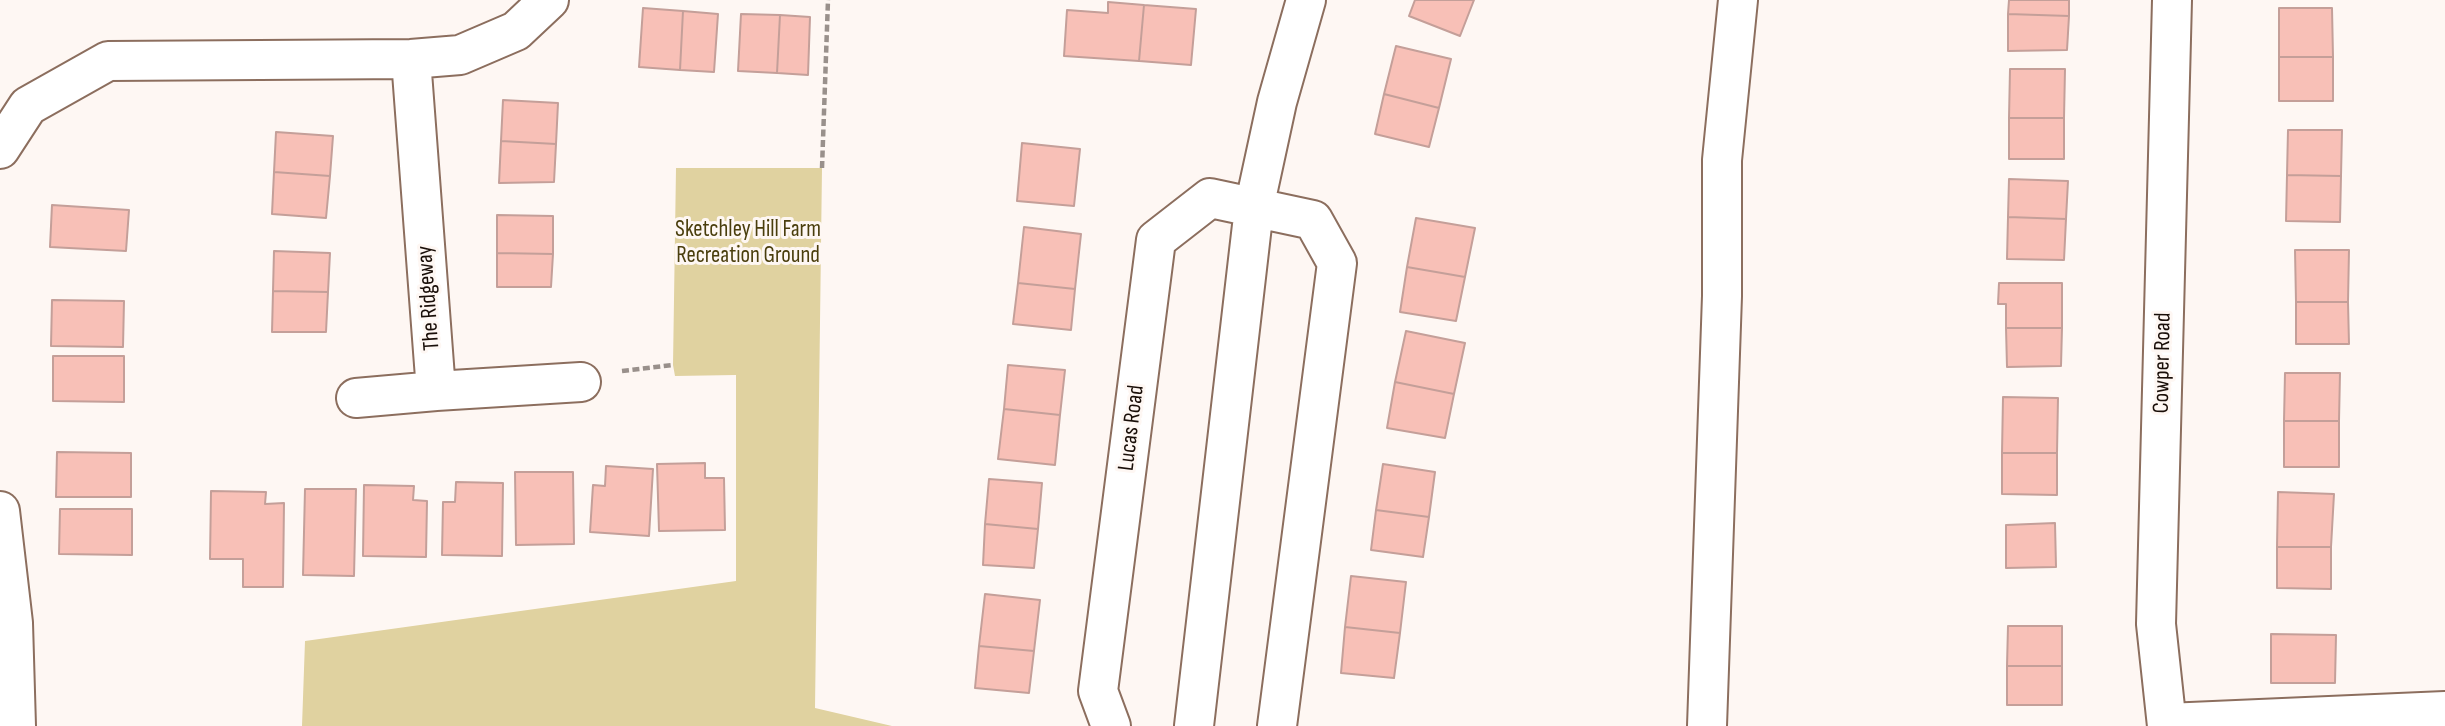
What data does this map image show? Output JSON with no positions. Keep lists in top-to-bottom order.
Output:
{
  "streets": {
    "street": ["The Ridgeway", "Cowper Road", "Lucas Road"]
  },
  "parks": ["Sketchley Hill Farm Recreation Ground"]
}
